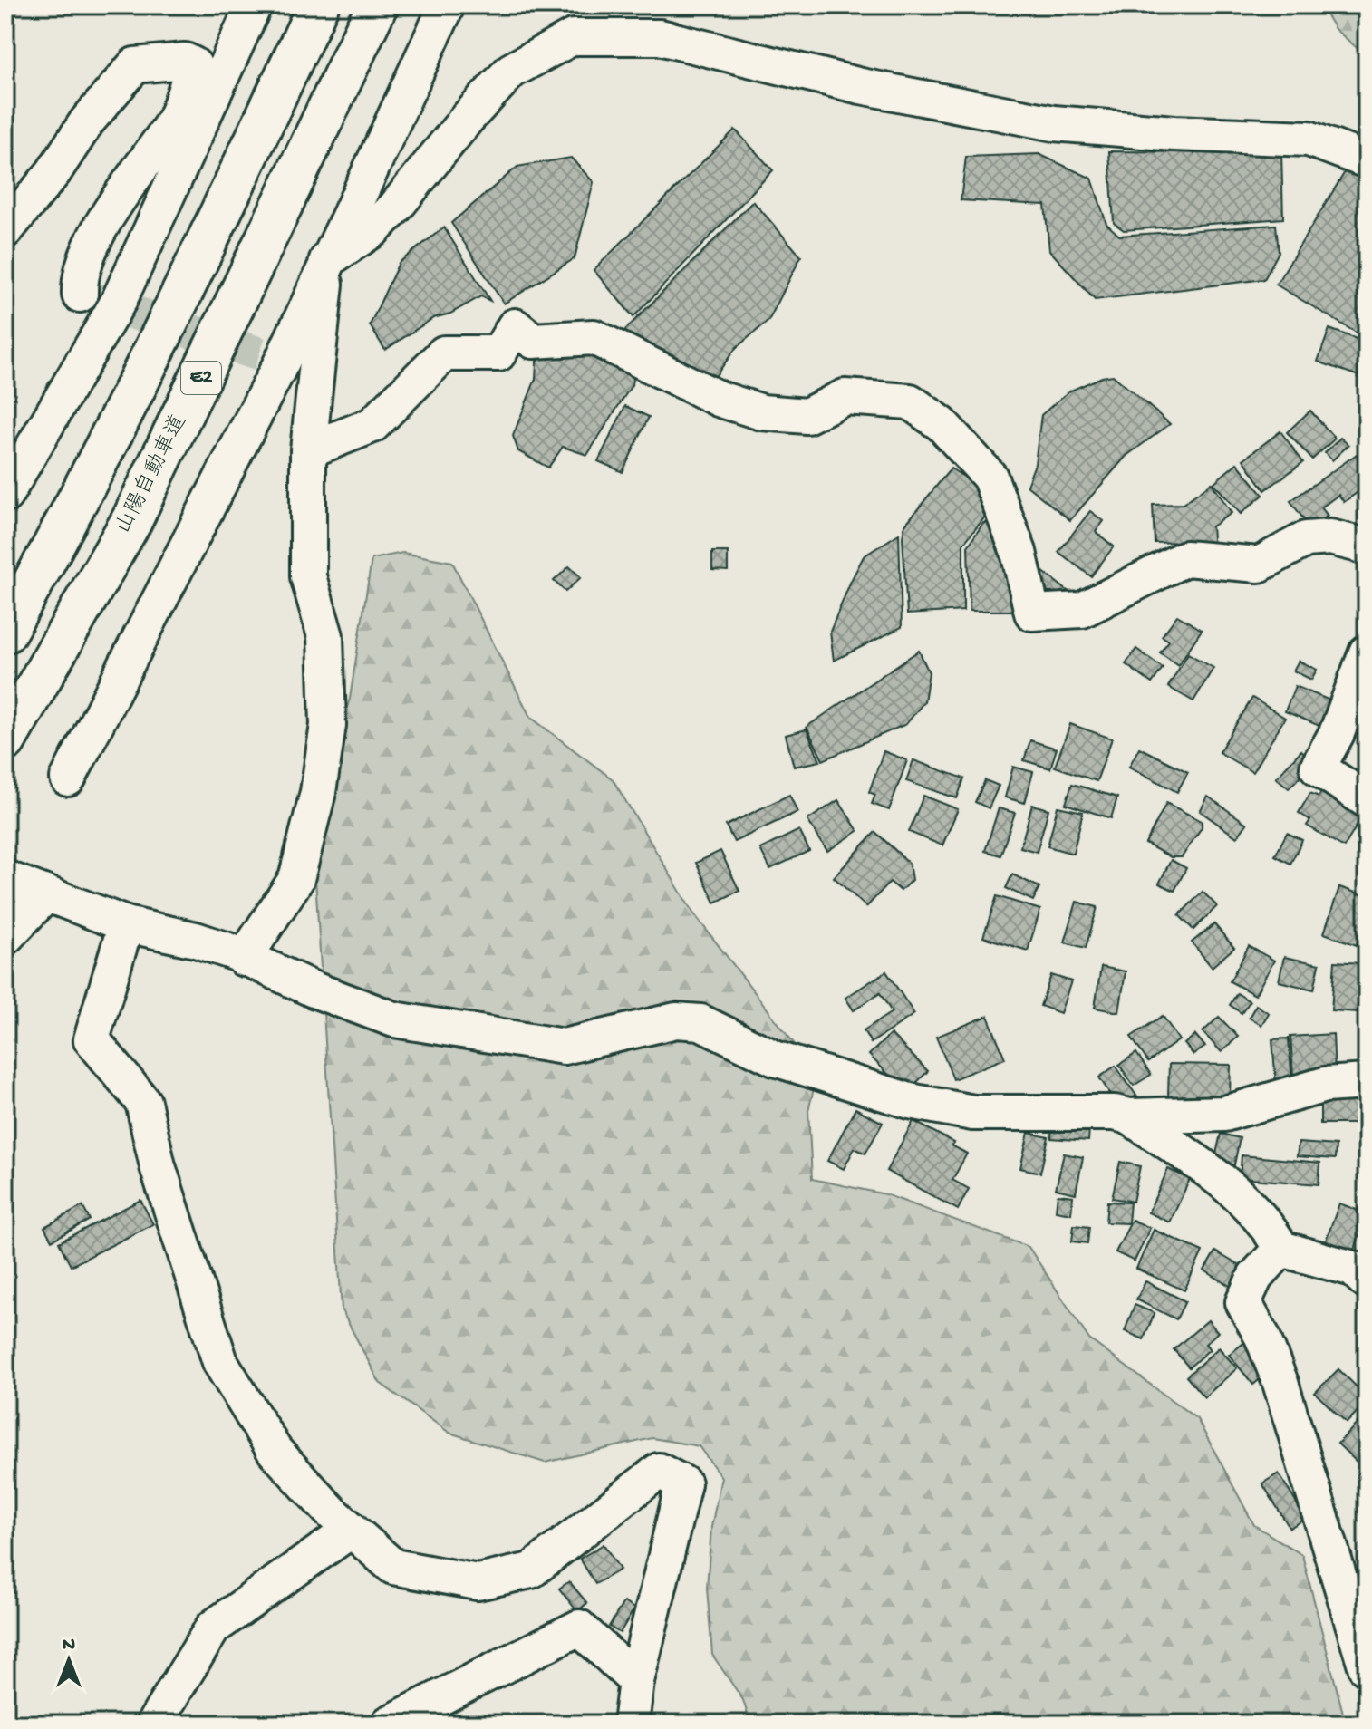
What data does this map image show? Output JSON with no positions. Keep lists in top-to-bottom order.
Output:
{
  "streets": {
    "highway": ["E2", "山陽自動車道"]
  },
  "north": "top"
}
